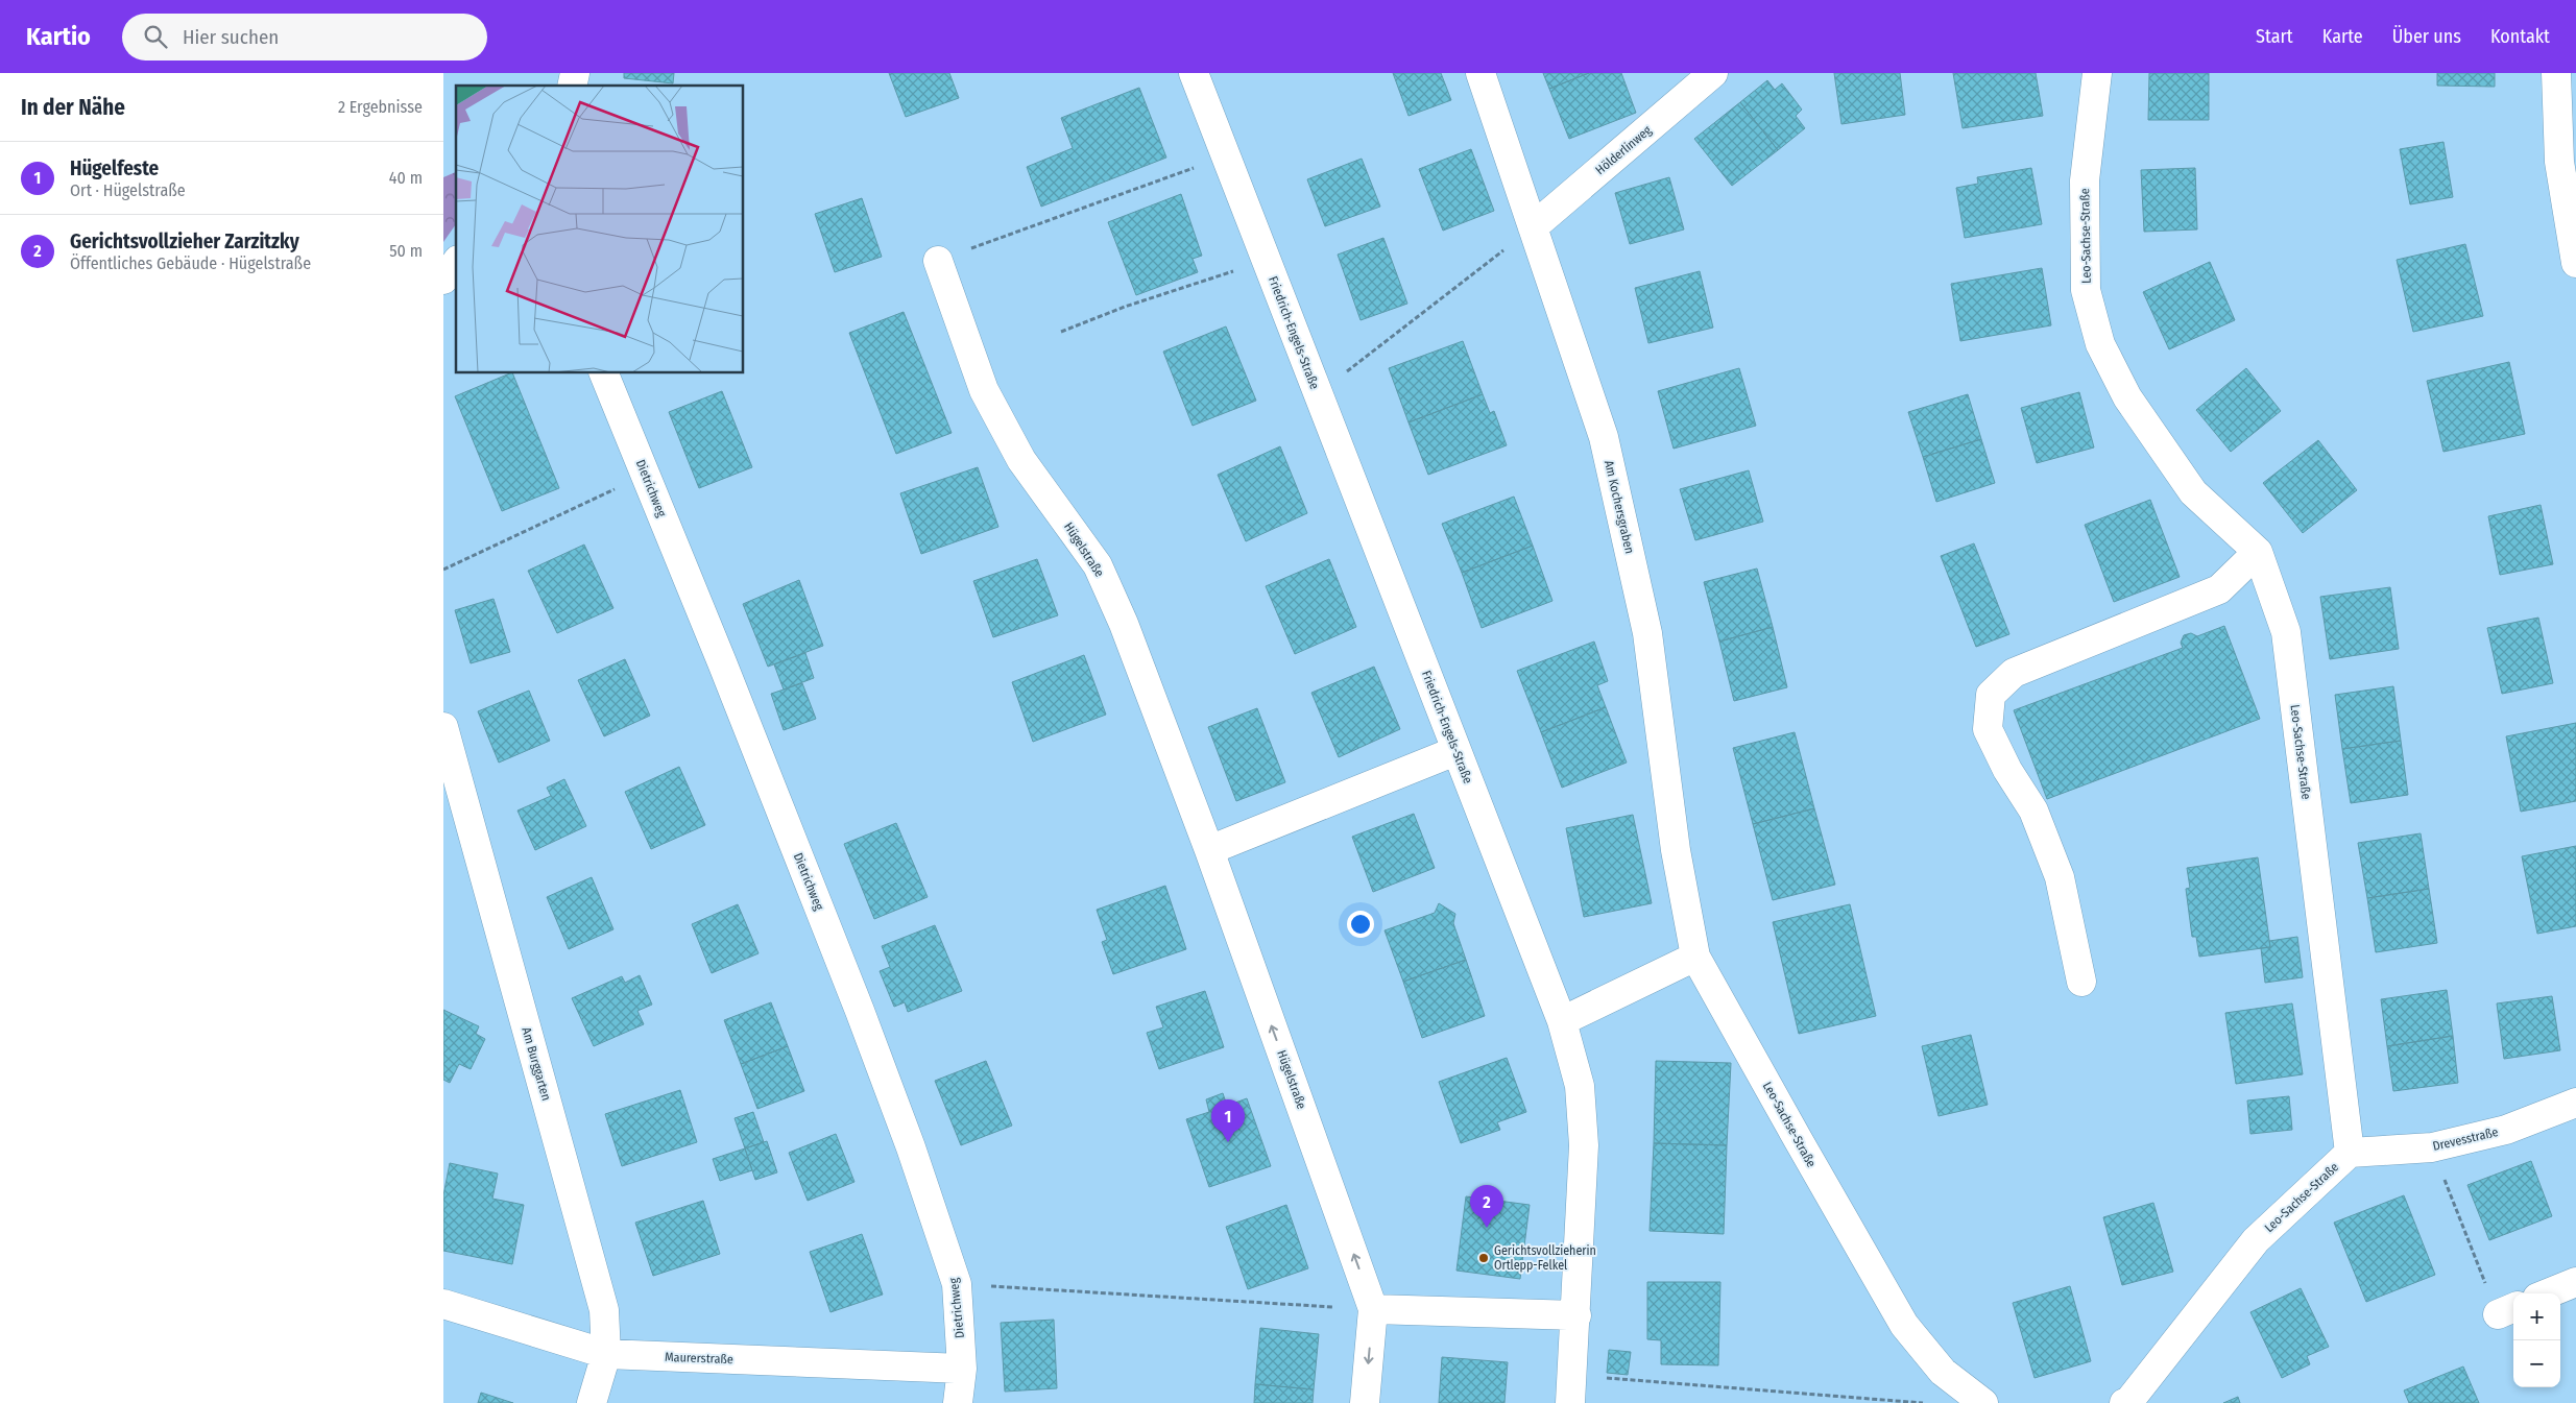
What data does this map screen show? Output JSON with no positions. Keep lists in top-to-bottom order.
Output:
{
  "streets": {
    "street": [
      "Hölderlinweg",
      "Leo-Sachse-Straße",
      "Friedrich-Engels-Straße",
      "Dietrichweg",
      "Am Kochersgraben",
      "Hügelstraße",
      "Am Burggarten",
      "Drevesstraße",
      "Maurerstraße"
    ]
  },
  "crossings": [
    ["Hölderlinweg", "Am Kochersgraben"],
    ["Leo-Sachse-Straße", "Am Kochersgraben"],
    ["Leo-Sachse-Straße", "Drevesstraße"],
    ["Dietrichweg", "Maurerstraße"],
    ["Am Burggarten", "Maurerstraße"]
  ],
  "places": ["Gerichtsvollzieherin Ortlepp-Felkel"],
  "page": {
    "header": "Kartio",
    "search": "Hier suchen",
    "nav": [
      "Start",
      "Karte",
      "Über uns",
      "Kontakt"
    ],
    "heading": ["In der Nähe", "2 Ergebnisse"],
    "list": [
      {
        "mark": "1",
        "name": "Hügelfeste",
        "note": "Ort · Hügelstraße",
        "value": "40 m"
      },
      {
        "mark": "2",
        "name": "Gerichtsvollzieher Zarzitzky",
        "note": "Öffentliches Gebäude · Hügelstraße",
        "value": "50 m"
      }
    ],
    "pins": ["1", "2"],
    "map_buttons": ["+", "−"]
  }
}
